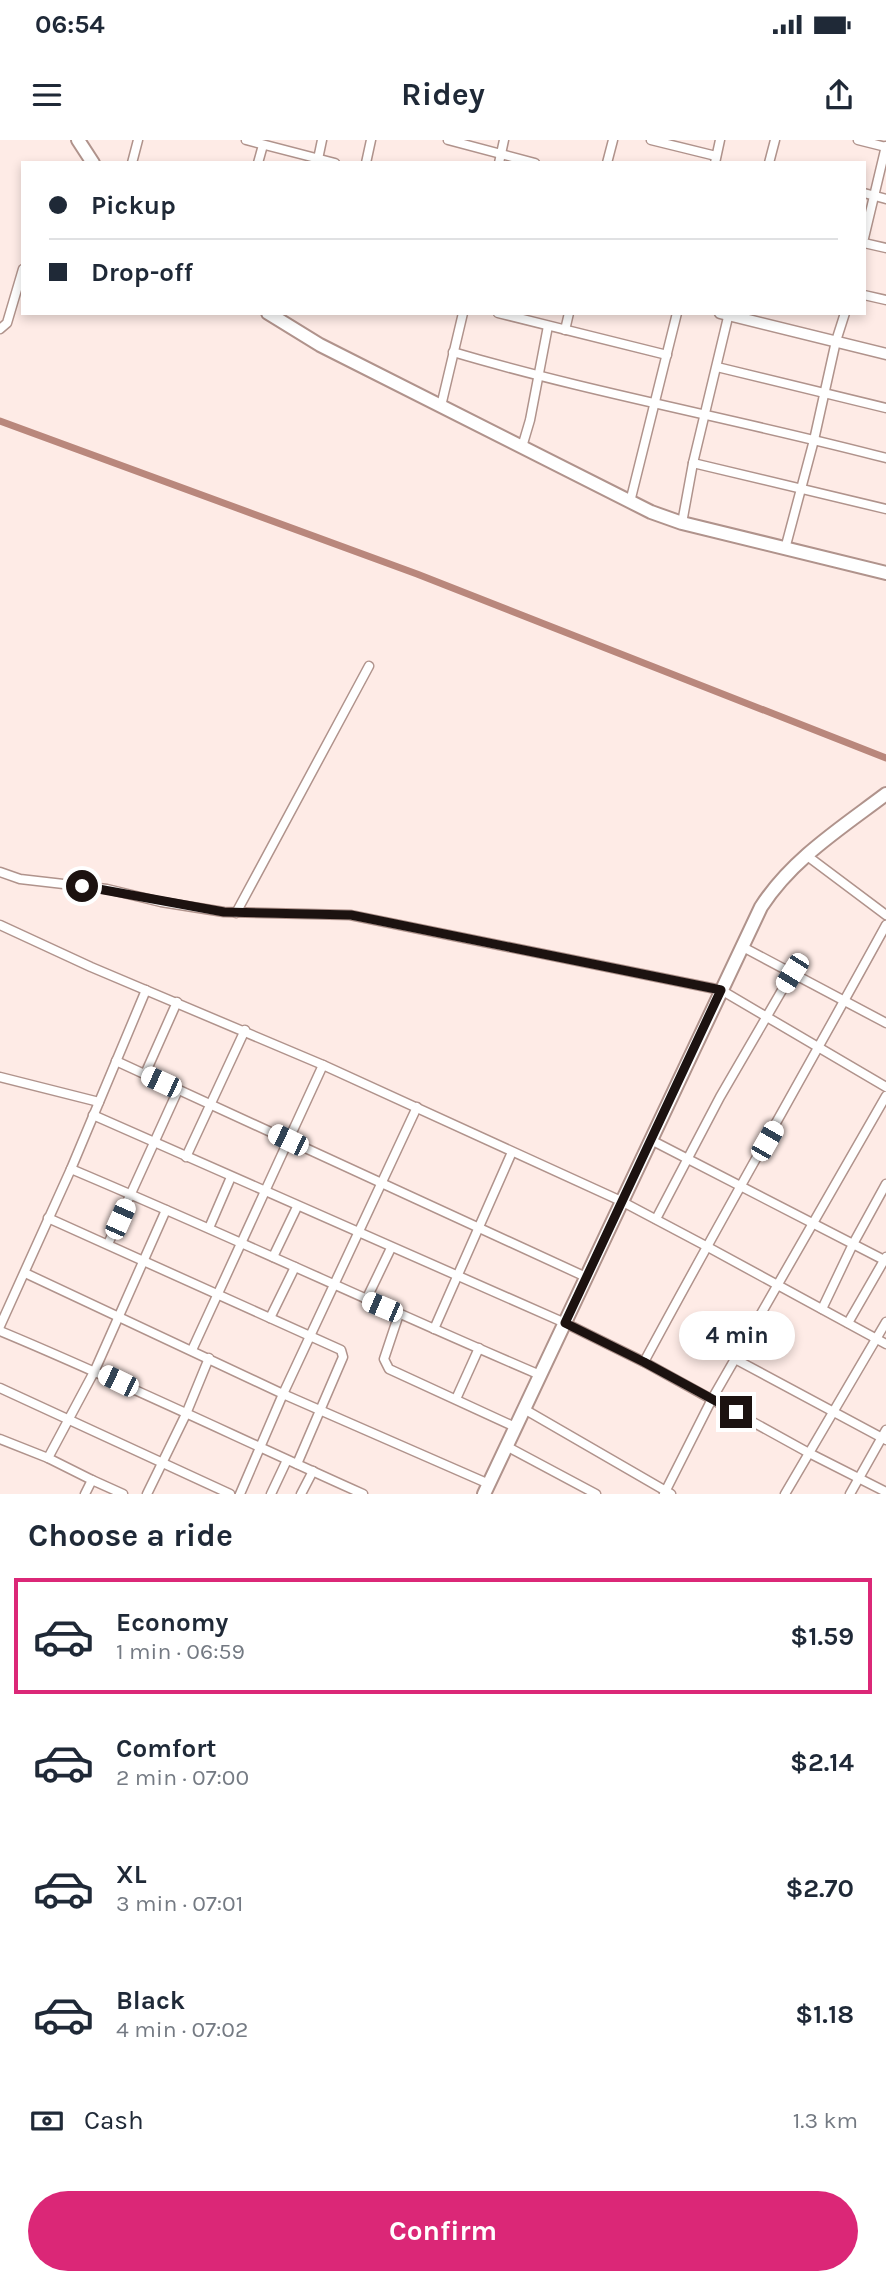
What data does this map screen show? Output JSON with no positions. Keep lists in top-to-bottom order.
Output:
{
  "page": {
    "status": "06:54",
    "header": "Ridey",
    "banner": ["Pickup", "Drop-off"],
    "bubble": "4 min",
    "heading": "Choose a ride",
    "list": [
      {
        "name": "Economy",
        "note": "1 min · 06:59",
        "value": "$1.59"
      },
      {
        "name": "Comfort",
        "note": "2 min · 07:00",
        "value": "$2.14"
      },
      {
        "name": "XL",
        "note": "3 min · 07:01",
        "value": "$2.70"
      },
      {
        "name": "Black",
        "note": "4 min · 07:02",
        "value": "$1.18"
      }
    ],
    "pay": ["Cash", "1.3 km"],
    "buttons": "Confirm"
  }
}
